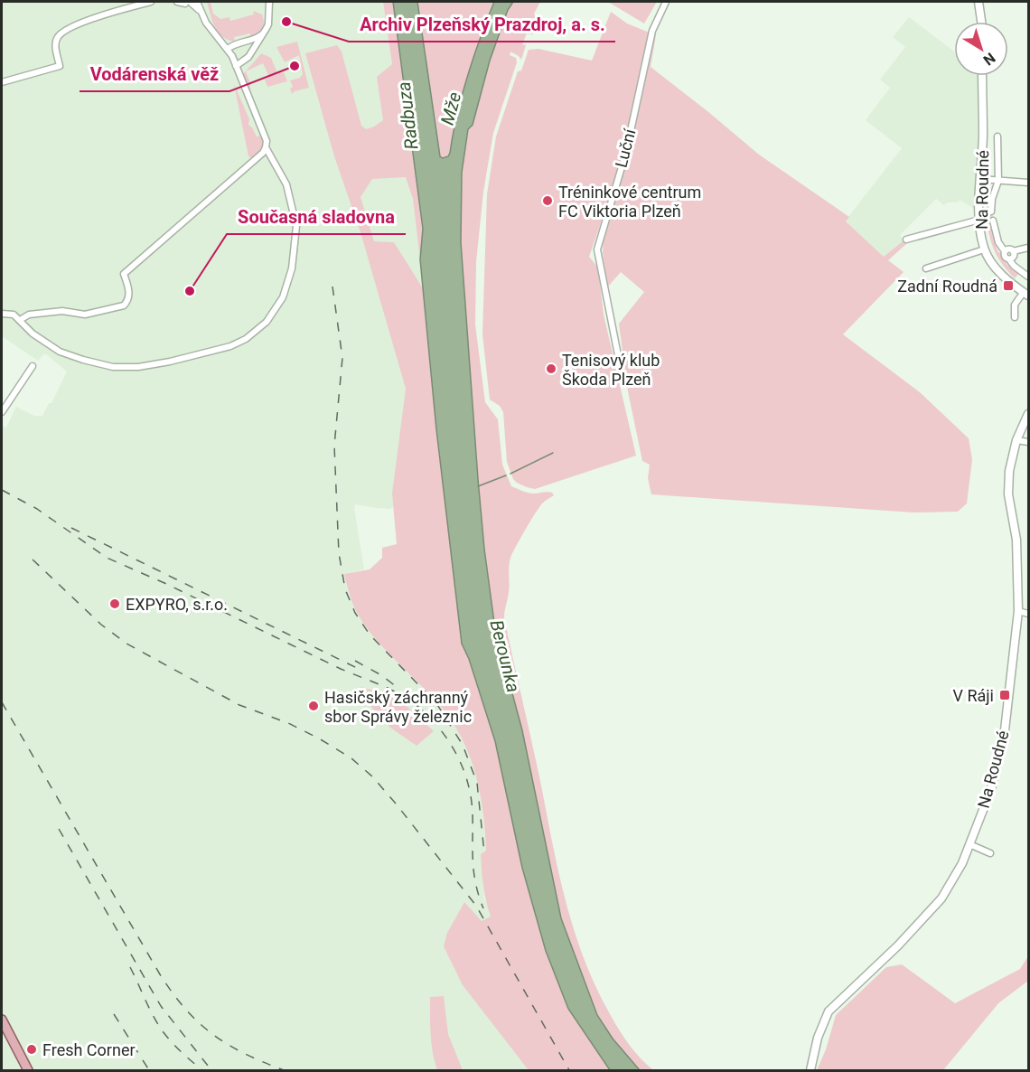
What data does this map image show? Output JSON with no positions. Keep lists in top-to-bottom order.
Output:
{
  "streets": {
    "street": ["Luční", "Na Roudné"]
  },
  "water": ["Mže", "Radbuza", "Berounka"],
  "places": {
    "other": [
      "Archiv Plzeňský Prazdroj, a. s.",
      "Vodárenská věž",
      "Tréninkové centrum FC Viktoria Plzeň",
      "Současná sladovna",
      "Tenisový klub Škoda Plzeň",
      "EXPYRO, s.r.o.",
      "Hasičský záchranný sbor Správy železnic",
      "Fresh Corner"
    ],
    "transit": ["Zadní Roudná", "V Ráji"]
  },
  "north": "bottom right"
}
